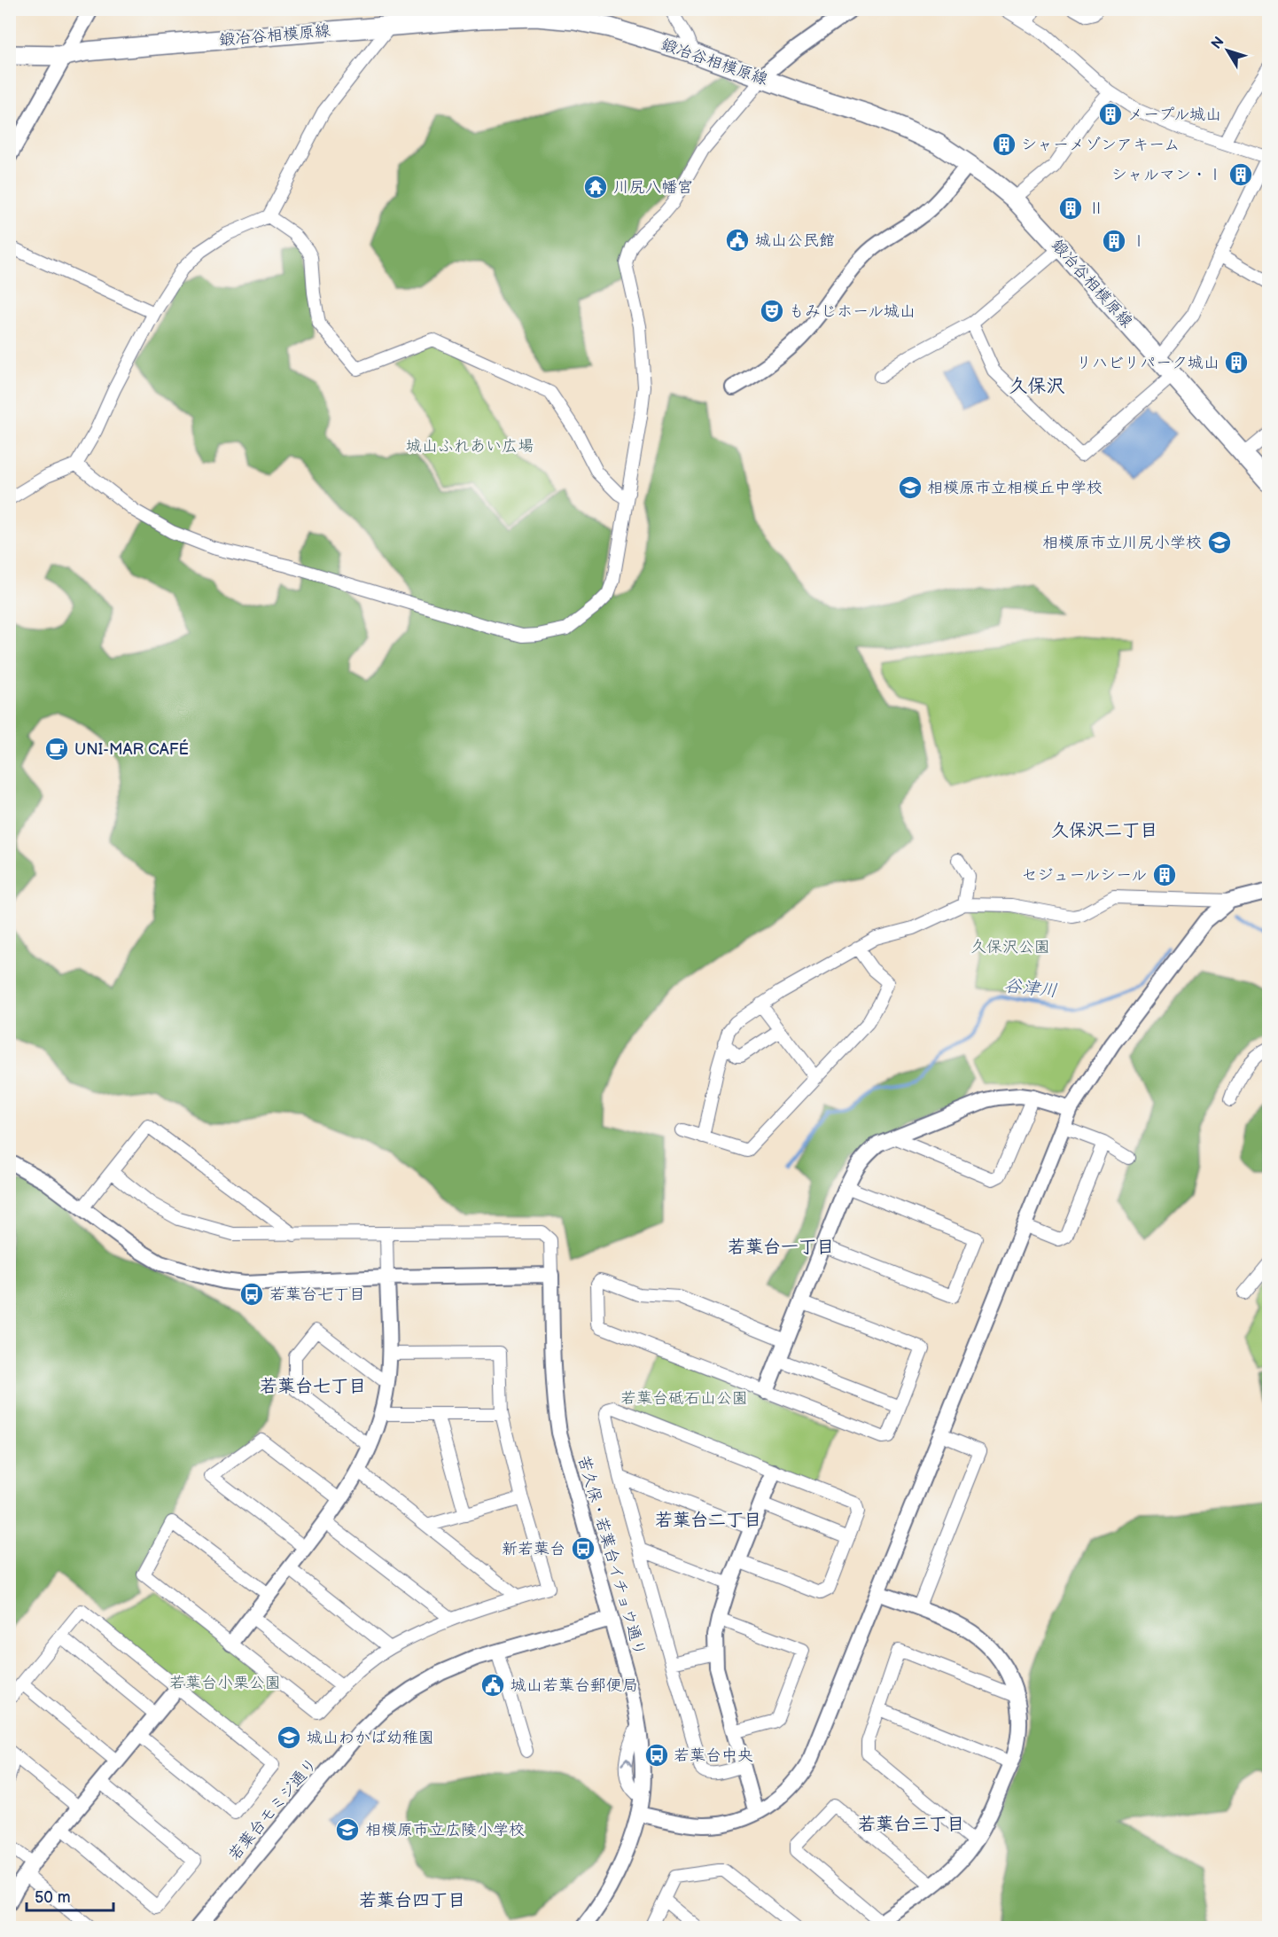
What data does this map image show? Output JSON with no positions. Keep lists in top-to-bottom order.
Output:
{
  "streets": {
    "main road": ["鍛冶谷相模原線"],
    "street": ["苦久保・若葉台イチョウ通り", "若葉台モミジ通り"]
  },
  "crossings": [
    ["苦久保・若葉台イチョウ通り", "若葉台モミジ通り"]
  ],
  "districts": [
    "久保沢",
    "久保沢二丁目",
    "若葉台一丁目",
    "若葉台七丁目",
    "若葉台二丁目",
    "若葉台三丁目",
    "若葉台四丁目"
  ],
  "water": ["谷津川"],
  "parks": [
    "城山ふれあい広場",
    "久保沢公園",
    "若葉台砥石山公園",
    "若葉台小栗公園"
  ],
  "places": {
    "building": [
      "メープル城山",
      "シャーメゾンアキーム",
      "シャルマン・Ⅰ",
      "Ⅱ",
      "Ⅰ",
      "リハビリパーク城山",
      "セジュールシール"
    ],
    "temple": ["川尻八幡宮"],
    "public building": ["城山公民館", "城山若葉台郵便局"],
    "theatre": ["もみじホール城山"],
    "school or university": [
      "相模原市立相模丘中学校",
      "相模原市立川尻小学校",
      "城山わかば幼稚園",
      "相模原市立広陵小学校"
    ],
    "cafe": ["UNI-MAR CAFÉ"],
    "bus stop": ["若葉台七丁目", "新若葉台", "若葉台中央"]
  },
  "scale_bar": "50 m",
  "north": "top left"
}
